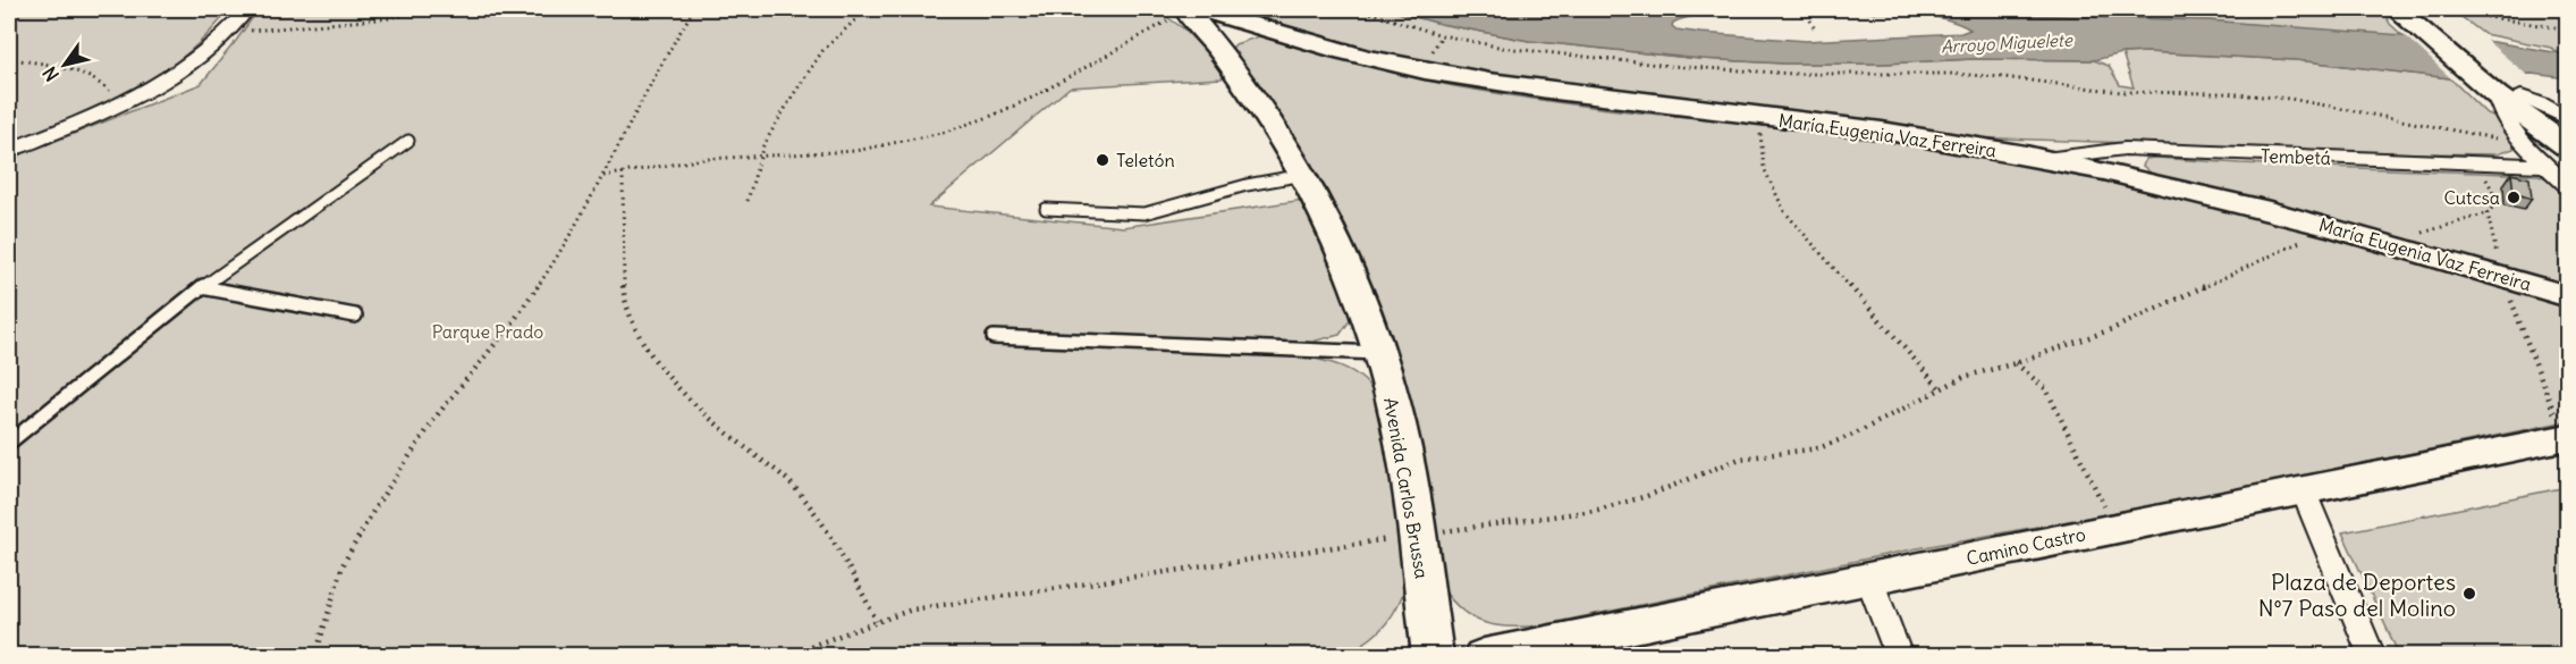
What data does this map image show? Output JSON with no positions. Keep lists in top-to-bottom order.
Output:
{
  "streets": {
    "street": [
      "María Eugenia Vaz Ferreira",
      "Tembetá",
      "Avenida Carlos Brussa",
      "Camino Castro"
    ]
  },
  "crossings": [
    ["María Eugenia Vaz Ferreira", "Tembetá"]
  ],
  "water": ["Arroyo Miguelete"],
  "parks": ["Parque Prado"],
  "places": ["Teletón", "Cutcsa", "Plaza de Deportes Nº7 Paso del Molino"],
  "north": "bottom left"
}
